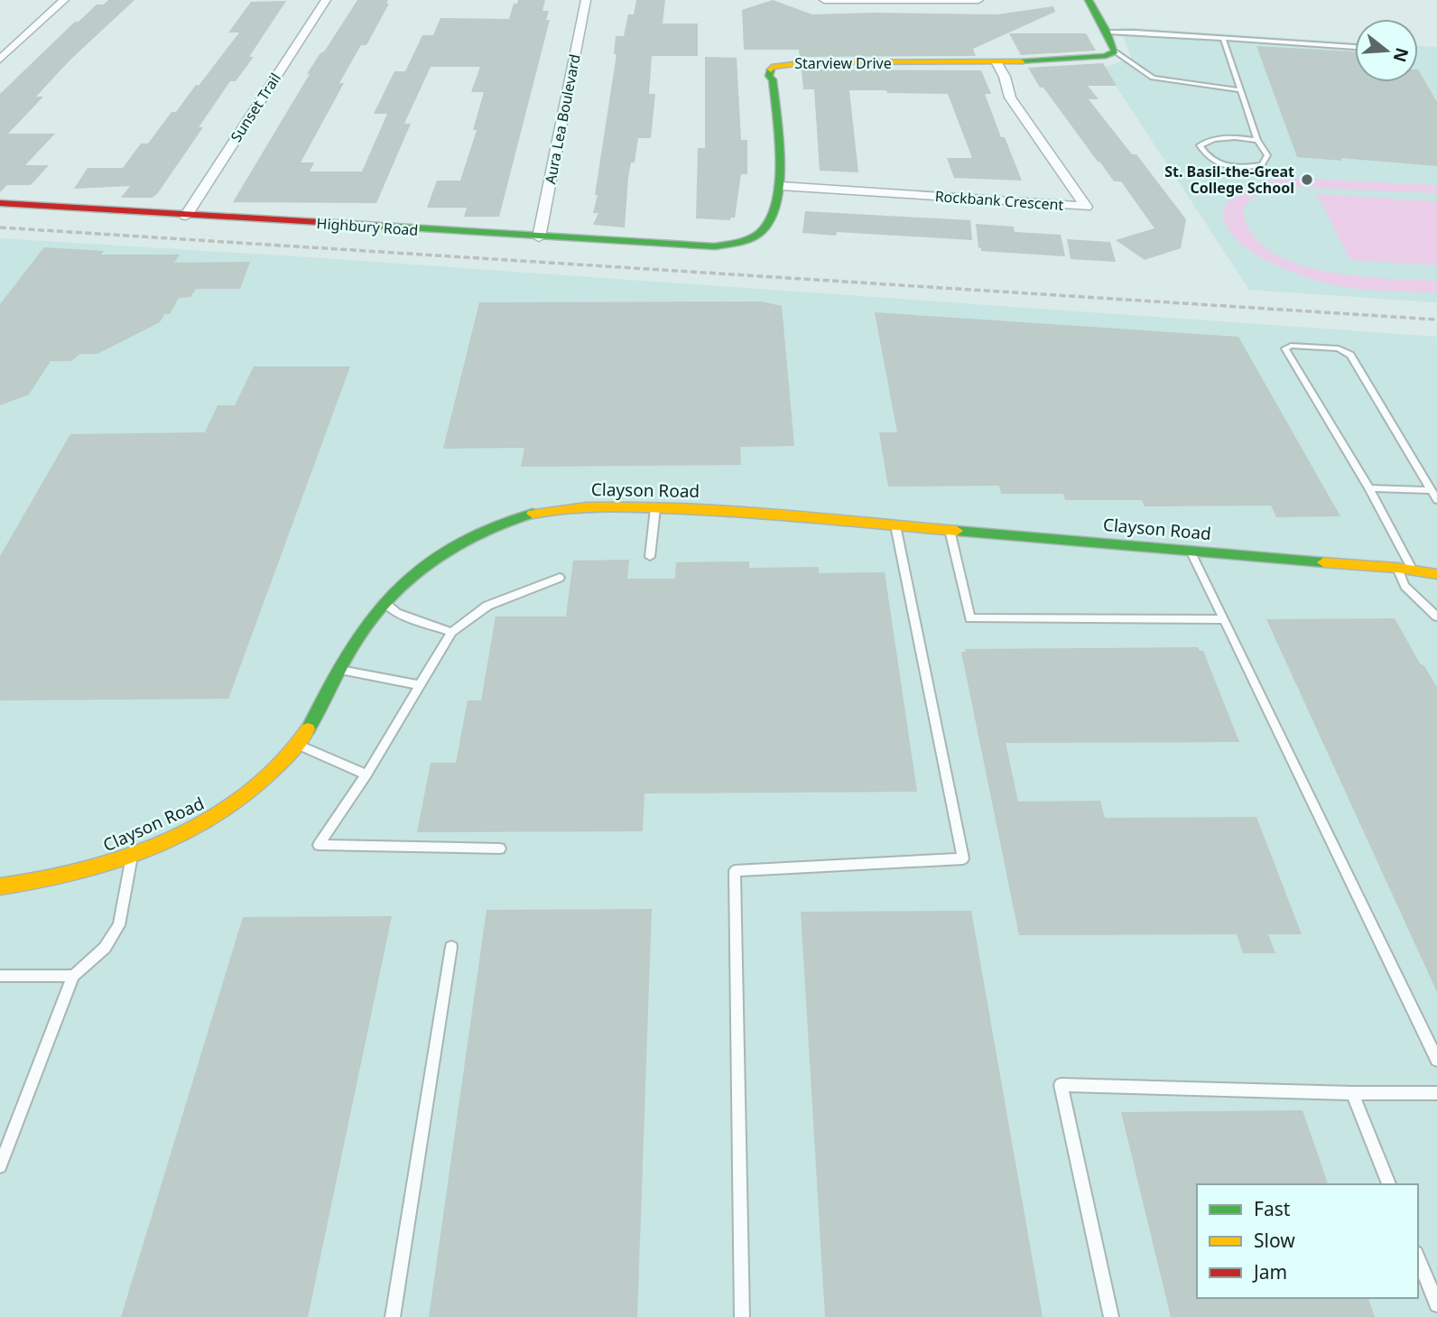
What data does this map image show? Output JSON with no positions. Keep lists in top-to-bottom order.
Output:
{
  "streets": {
    "street": [
      "Starview Drive",
      "Sunset Trail",
      "Aura Lea Boulevard",
      "Rockbank Crescent",
      "Highbury Road",
      "Clayson Road"
    ]
  },
  "crossings": [
    ["Starview Drive", "Rockbank Crescent"],
    ["Starview Drive", "Highbury Road"],
    ["Sunset Trail", "Highbury Road"],
    ["Aura Lea Boulevard", "Highbury Road"]
  ],
  "places": ["St. Basil-the-Great College School"],
  "legend": ["Fast", "Slow", "Jam"],
  "north": "right"
}
